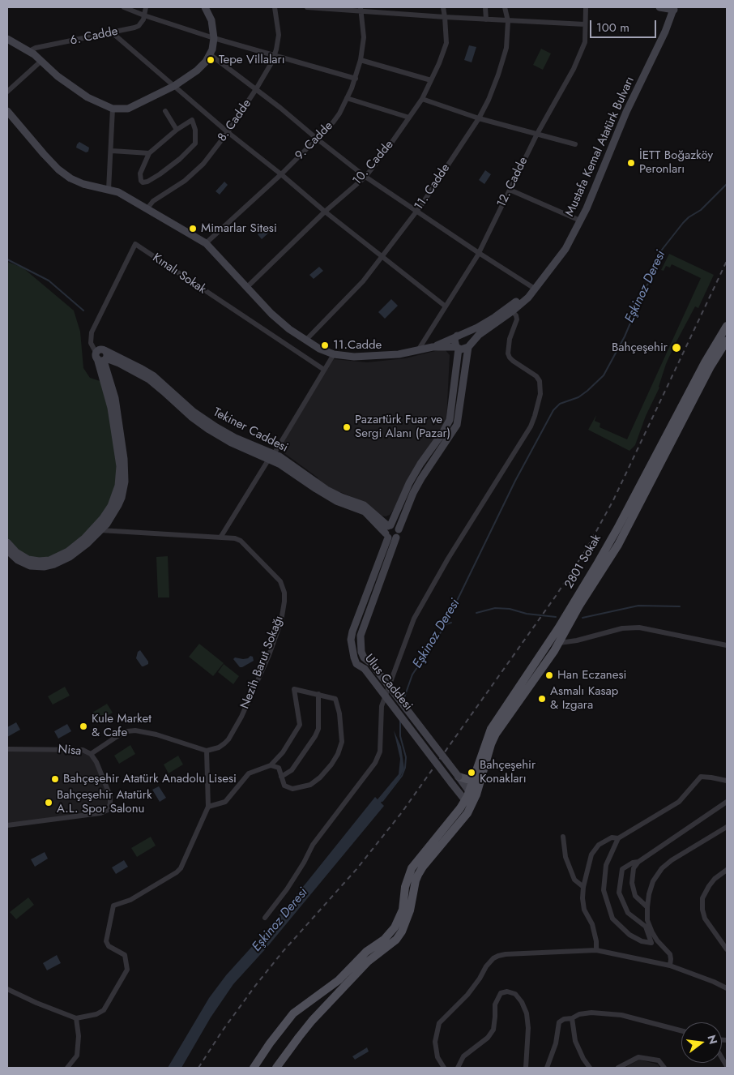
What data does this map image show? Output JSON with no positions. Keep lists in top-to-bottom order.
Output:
{
  "streets": {
    "main road": ["2801 Sokak"],
    "street": [
      "6. Cadde",
      "8. Cadde",
      "9. Cadde",
      "Mustafa Kemal Atatürk Bulvarı",
      "10. Cadde",
      "12. Cadde",
      "11. Cadde",
      "Kınalı Sokak",
      "Tekiner Caddesi",
      "Nezih Barut Sokağı",
      "Ulus Caddesi",
      "Nisa"
    ]
  },
  "crossings": [
    ["Mustafa Kemal Atatürk Bulvarı", "Ulus Caddesi"],
    ["Kınalı Sokak", "Tekiner Caddesi"],
    ["Tekiner Caddesi", "Nezih Barut Sokağı"],
    ["Tekiner Caddesi", "Ulus Caddesi"],
    ["2801 Sokak", "Ulus Caddesi"]
  ],
  "water": ["Eşkinoz Deresi"],
  "places": [
    "Tepe Villaları",
    "İETT Boğazköy Peronları",
    "Mimarlar Sitesi",
    "11.Cadde",
    "Bahçeşehir",
    "Pazartürk Fuar ve Sergi Alanı (Pazar)",
    "Han Eczanesi",
    "Asmalı Kasap & Izgara",
    "Kule Market & Cafe",
    "Bahçeşehir Konakları",
    "Bahçeşehir Atatürk Anadolu Lisesi",
    "Bahçeşehir Atatürk A.L. Spor Salonu"
  ],
  "scale_bar": "100 m",
  "north": "right"
}
